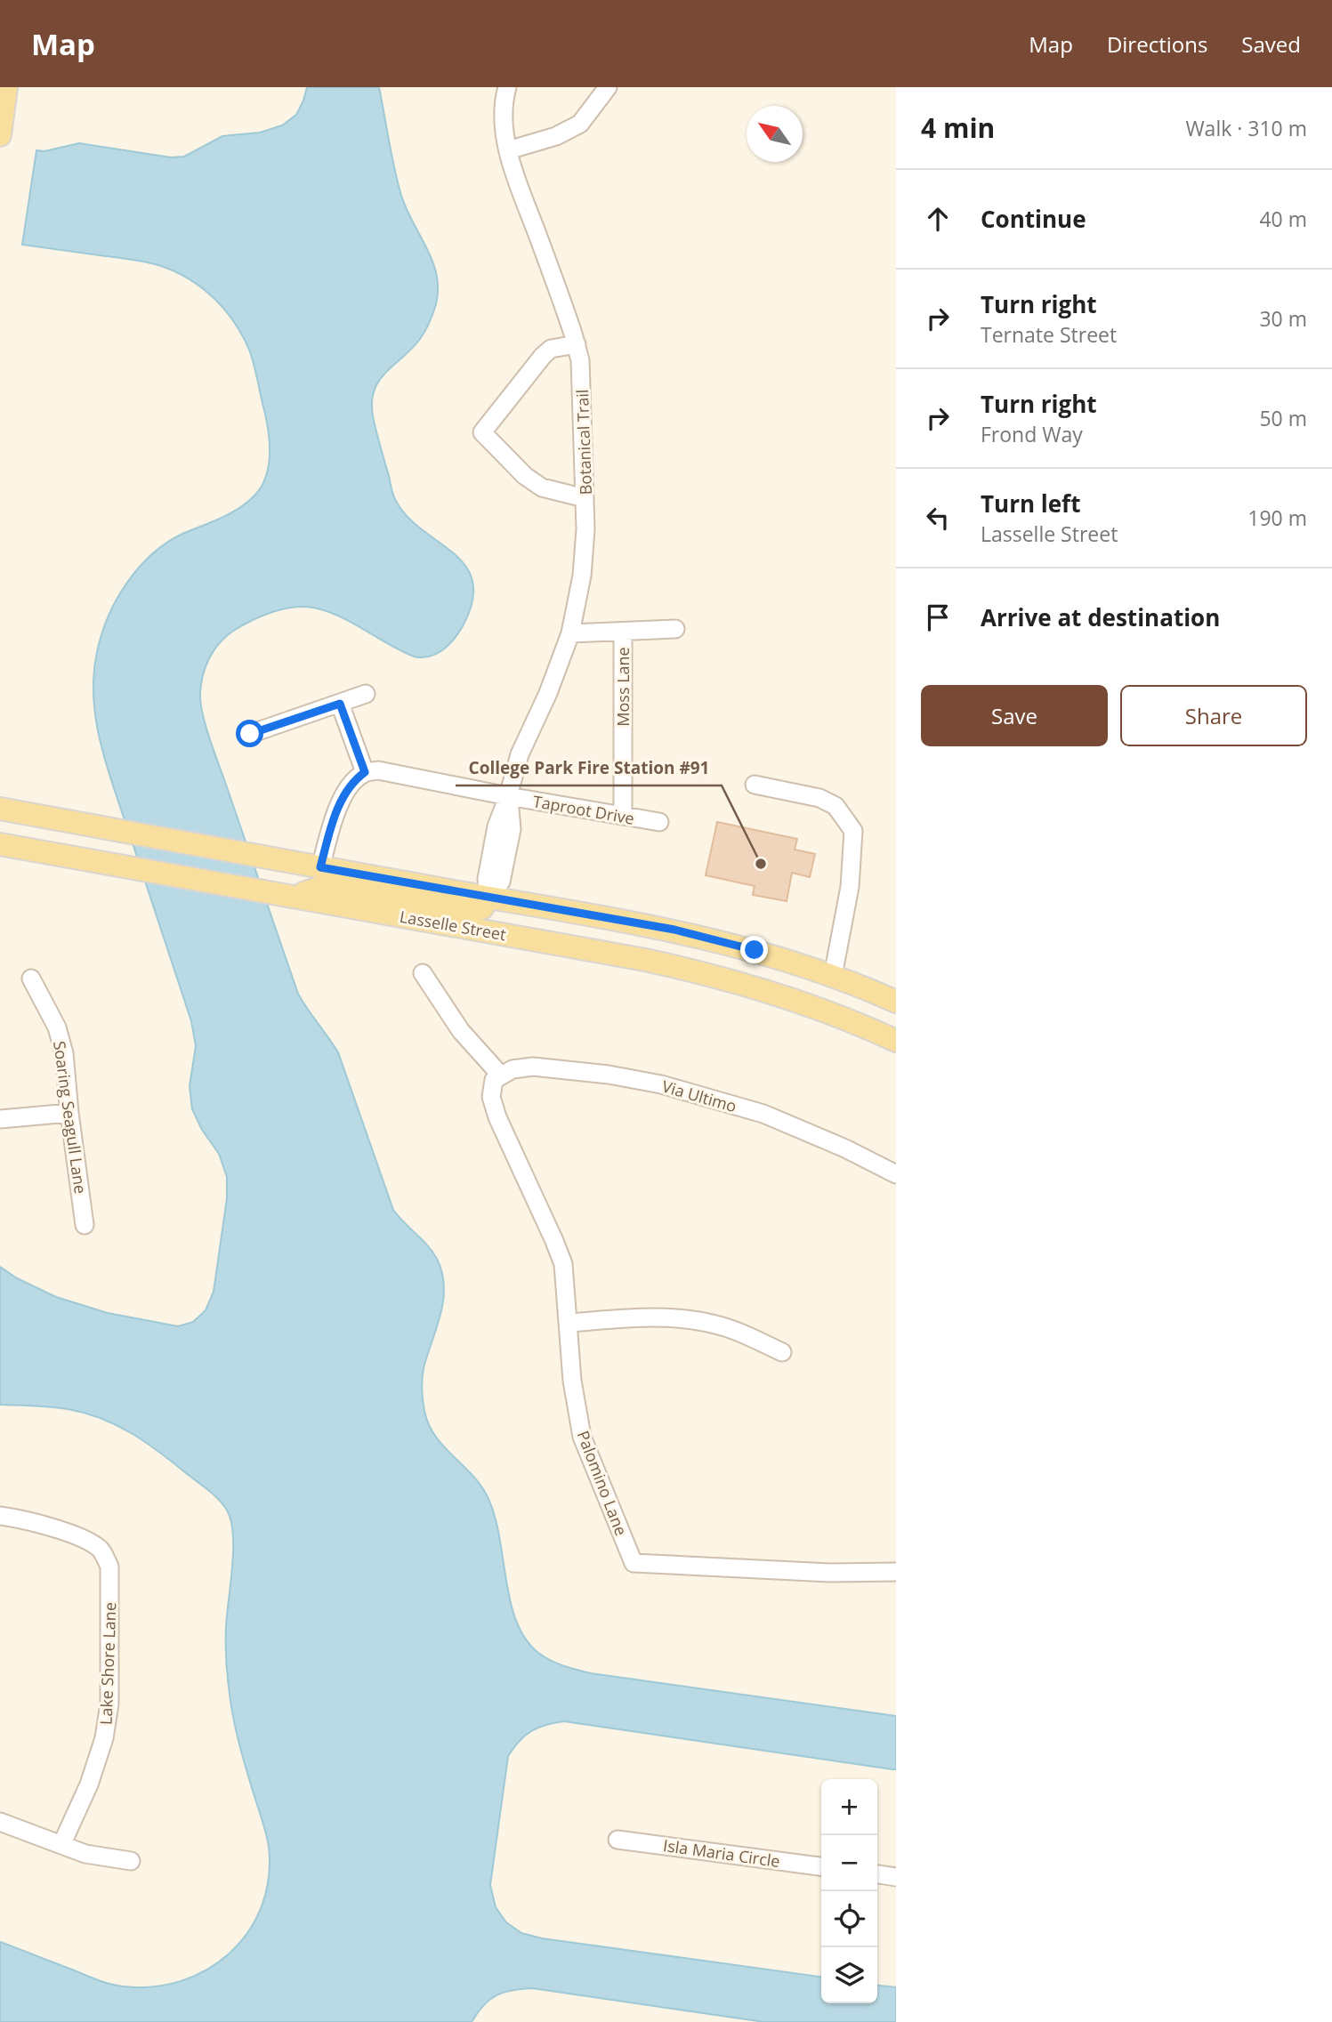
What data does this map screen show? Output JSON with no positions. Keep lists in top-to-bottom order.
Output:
{
  "streets": {
    "main road": ["Lasselle Street"],
    "street": [
      "Botanical Trail",
      "Moss Lane",
      "Taproot Drive",
      "Via Ultimo",
      "Soaring Seagull Lane",
      "Palomino Lane",
      "Lake Shore Lane",
      "Isla Maria Circle"
    ]
  },
  "crossings": [
    ["Botanical Trail", "Taproot Drive"],
    ["Moss Lane", "Taproot Drive"],
    ["Via Ultimo", "Palomino Lane"]
  ],
  "places": ["College Park Fire Station #91"],
  "north": "top left",
  "page": {
    "header": "Map",
    "nav": ["Map", "Directions", "Saved"],
    "heading": ["4 min", "Walk · 310 m"],
    "list": [
      ["Continue", "40 m"],
      ["Turn right", "Ternate Street", "30 m"],
      ["Turn right", "Frond Way", "50 m"],
      ["Turn left", "Lasselle Street", "190 m"],
      "Arrive at destination"
    ],
    "buttons": ["Save", "Share"],
    "map_buttons": ["+", "−"]
  }
}
